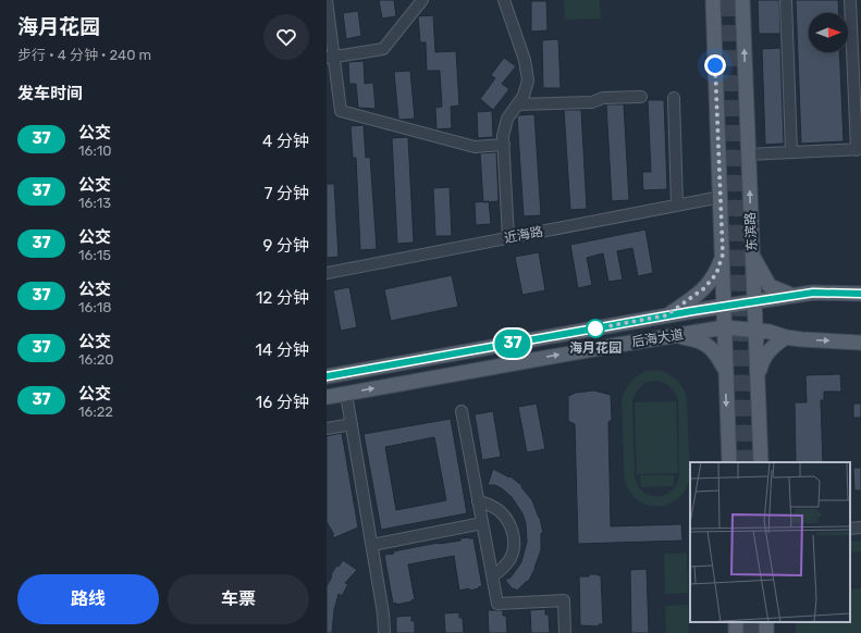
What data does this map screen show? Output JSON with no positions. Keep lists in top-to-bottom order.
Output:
{
  "streets": {
    "main road": ["东滨路", "后海大道"],
    "street": ["近海路"]
  },
  "crossings": [
    ["东滨路", "后海大道"]
  ],
  "places": ["海月花园"],
  "lines": ["bus line 37"],
  "north": "right",
  "page": {
    "heading": [
      ["海月花园", "步行 · 4 分钟 · 240 m"],
      "发车时间"
    ],
    "on_map": "37",
    "list": [
      {
        "mark": "37",
        "name": "公交",
        "note": "16:10",
        "value": "4 分钟"
      },
      {
        "mark": "37",
        "name": "公交",
        "note": "16:13",
        "value": "7 分钟"
      },
      {
        "mark": "37",
        "name": "公交",
        "note": "16:15",
        "value": "9 分钟"
      },
      {
        "mark": "37",
        "name": "公交",
        "note": "16:18",
        "value": "12 分钟"
      },
      {
        "mark": "37",
        "name": "公交",
        "note": "16:20",
        "value": "14 分钟"
      },
      {
        "mark": "37",
        "name": "公交",
        "note": "16:22",
        "value": "16 分钟"
      }
    ],
    "buttons": ["路线", "车票"]
  }
}
